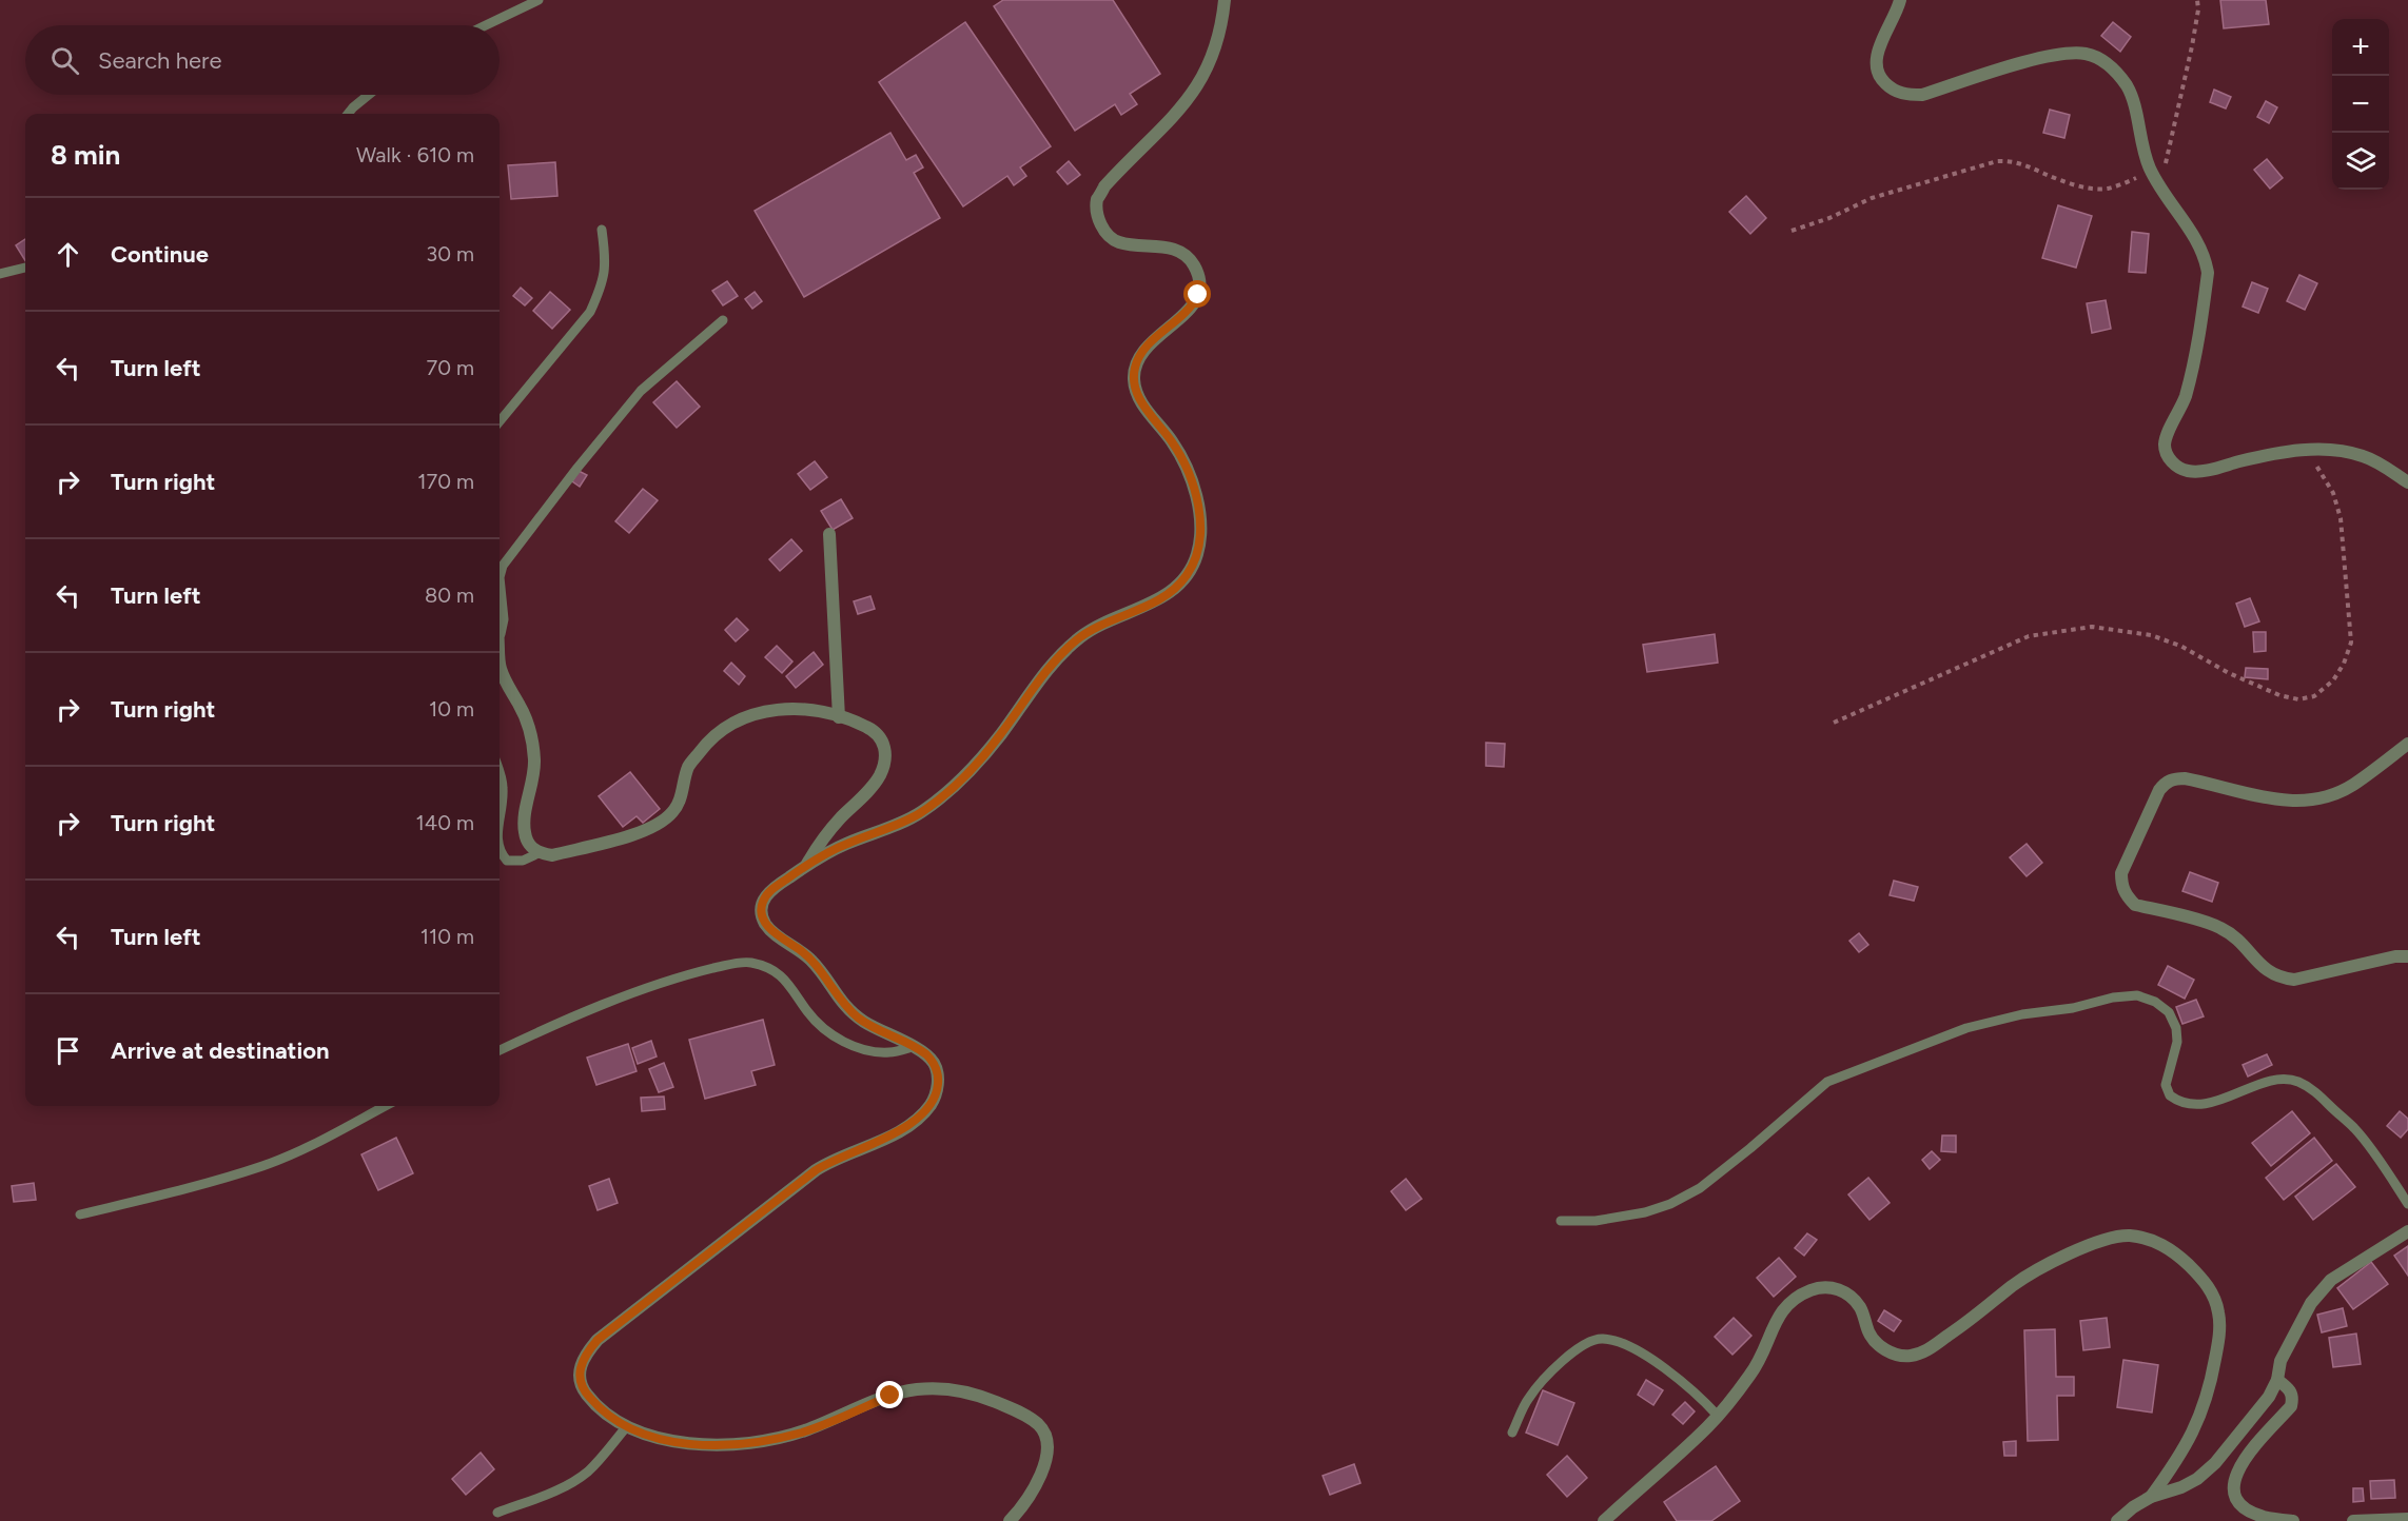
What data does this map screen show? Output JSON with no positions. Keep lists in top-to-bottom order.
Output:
{
  "page": {
    "map_buttons": ["+", "−"],
    "search": "Search here",
    "heading": ["8 min", "Walk · 610 m"],
    "list": [
      ["Continue", "30 m"],
      ["Turn left", "70 m"],
      ["Turn right", "170 m"],
      ["Turn left", "80 m"],
      ["Turn right", "10 m"],
      ["Turn right", "140 m"],
      ["Turn left", "110 m"],
      "Arrive at destination"
    ]
  }
}
